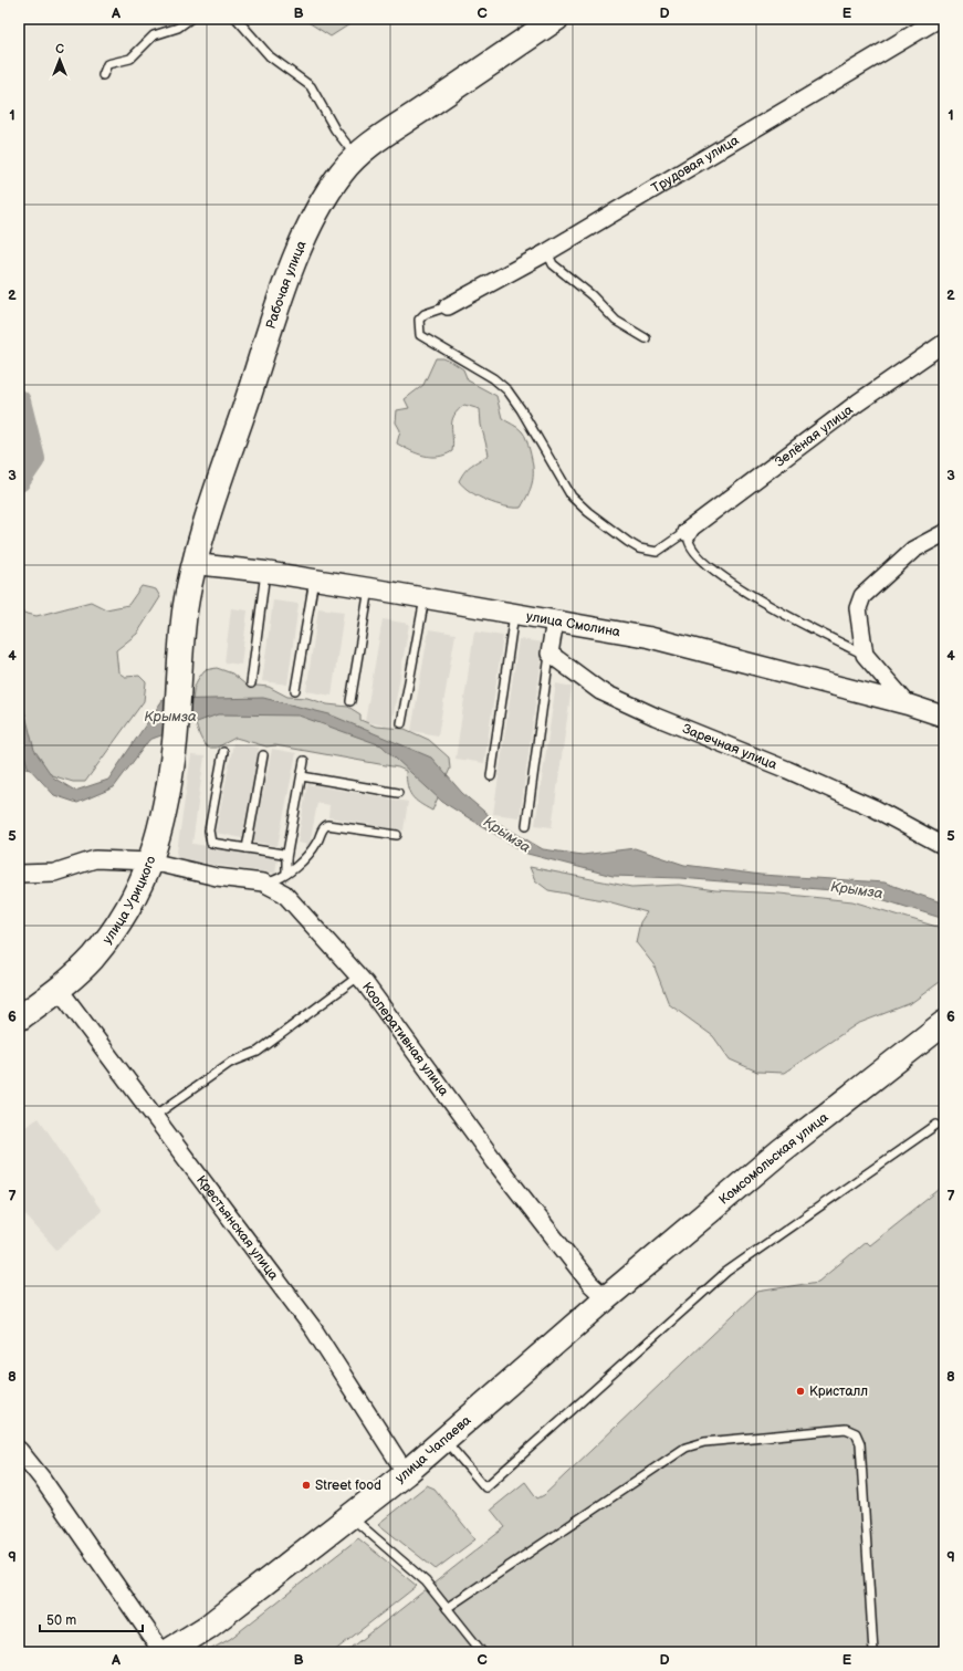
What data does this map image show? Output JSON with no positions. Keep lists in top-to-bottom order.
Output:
{
  "streets": {
    "main road": [
      "Рабочая улица",
      "улица Урицкого",
      "Комсомольская улица",
      "улица Чапаева"
    ],
    "street": [
      "Трудовая улица",
      "Зелёная улица",
      "улица Смолина",
      "Заречная улица",
      "Кооперативная улица",
      "Крестьянская улица"
    ]
  },
  "crossings": [
    ["Рабочая улица", "улица Смолина"],
    ["Рабочая улица", "улица Урицкого"],
    ["улица Урицкого", "Кооперативная улица"],
    ["улица Урицкого", "Крестьянская улица"],
    ["Кооперативная улица", "Комсомольская улица"],
    ["Кооперативная улица", "улица Чапаева"],
    ["Комсомольская улица", "улица Чапаева"],
    ["Крестьянская улица", "улица Чапаева"]
  ],
  "water": ["Крымза"],
  "places": ["Кристалл", "Street food"],
  "scale_bar": "50 m",
  "north": "top",
  "grid": {
    "columns": [
      "A",
      "B",
      "C",
      "D",
      "E"
    ],
    "rows": [
      "1",
      "2",
      "3",
      "4",
      "5",
      "6",
      "7",
      "8",
      "9"
    ]
  }
}
